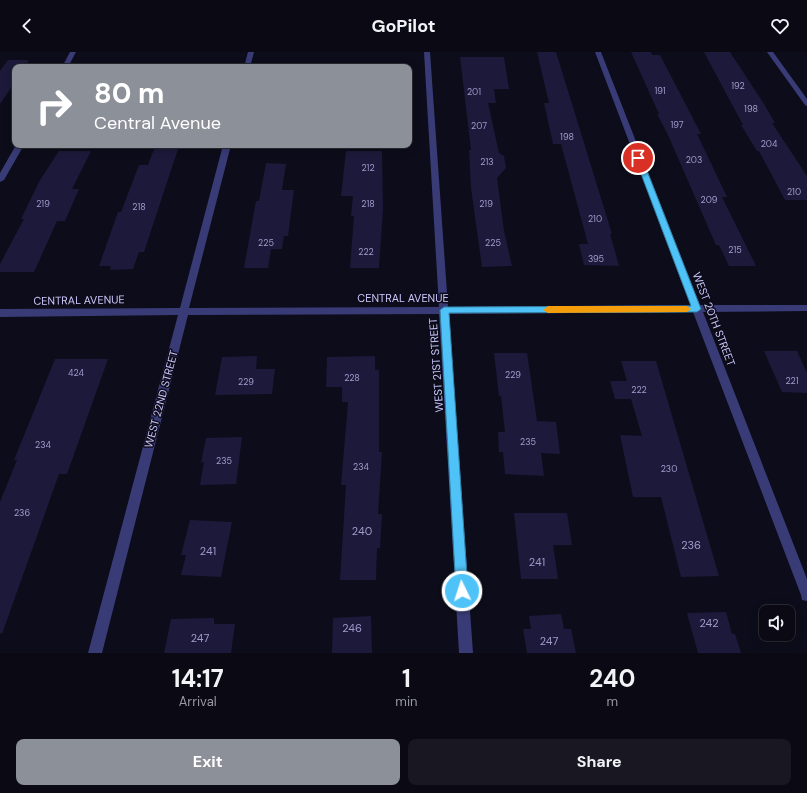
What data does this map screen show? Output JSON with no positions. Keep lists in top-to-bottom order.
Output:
{
  "streets": {
    "street": [
      "CENTRAL AVENUE",
      "WEST 20TH STREET",
      "WEST 21ST STREET",
      "WEST 22ND STREET"
    ]
  },
  "crossings": [
    ["CENTRAL AVENUE", "WEST 20TH STREET"],
    ["CENTRAL AVENUE", "WEST 21ST STREET"],
    ["CENTRAL AVENUE", "WEST 22ND STREET"]
  ],
  "house_numbers": [
    "192",
    "191",
    "201",
    "198",
    "197",
    "207",
    "198",
    "204",
    "203",
    "213",
    "212",
    "210",
    "209",
    "219",
    "218",
    "219",
    "218",
    "210",
    "225",
    "225",
    "215",
    "222",
    "395",
    "424",
    "229",
    "228",
    "221",
    "229",
    "222",
    "235",
    "234",
    "235",
    "234",
    "230",
    "236",
    "240",
    "236",
    "241",
    "241",
    "242",
    "246",
    "247",
    "247"
  ],
  "page": {
    "header": "GoPilot",
    "turn": ["80 m", "Central Avenue"],
    "eta": [
      "14:17",
      "Arrival",
      "1",
      "min",
      "240",
      "m"
    ],
    "buttons": ["Exit", "Share"]
  }
}
